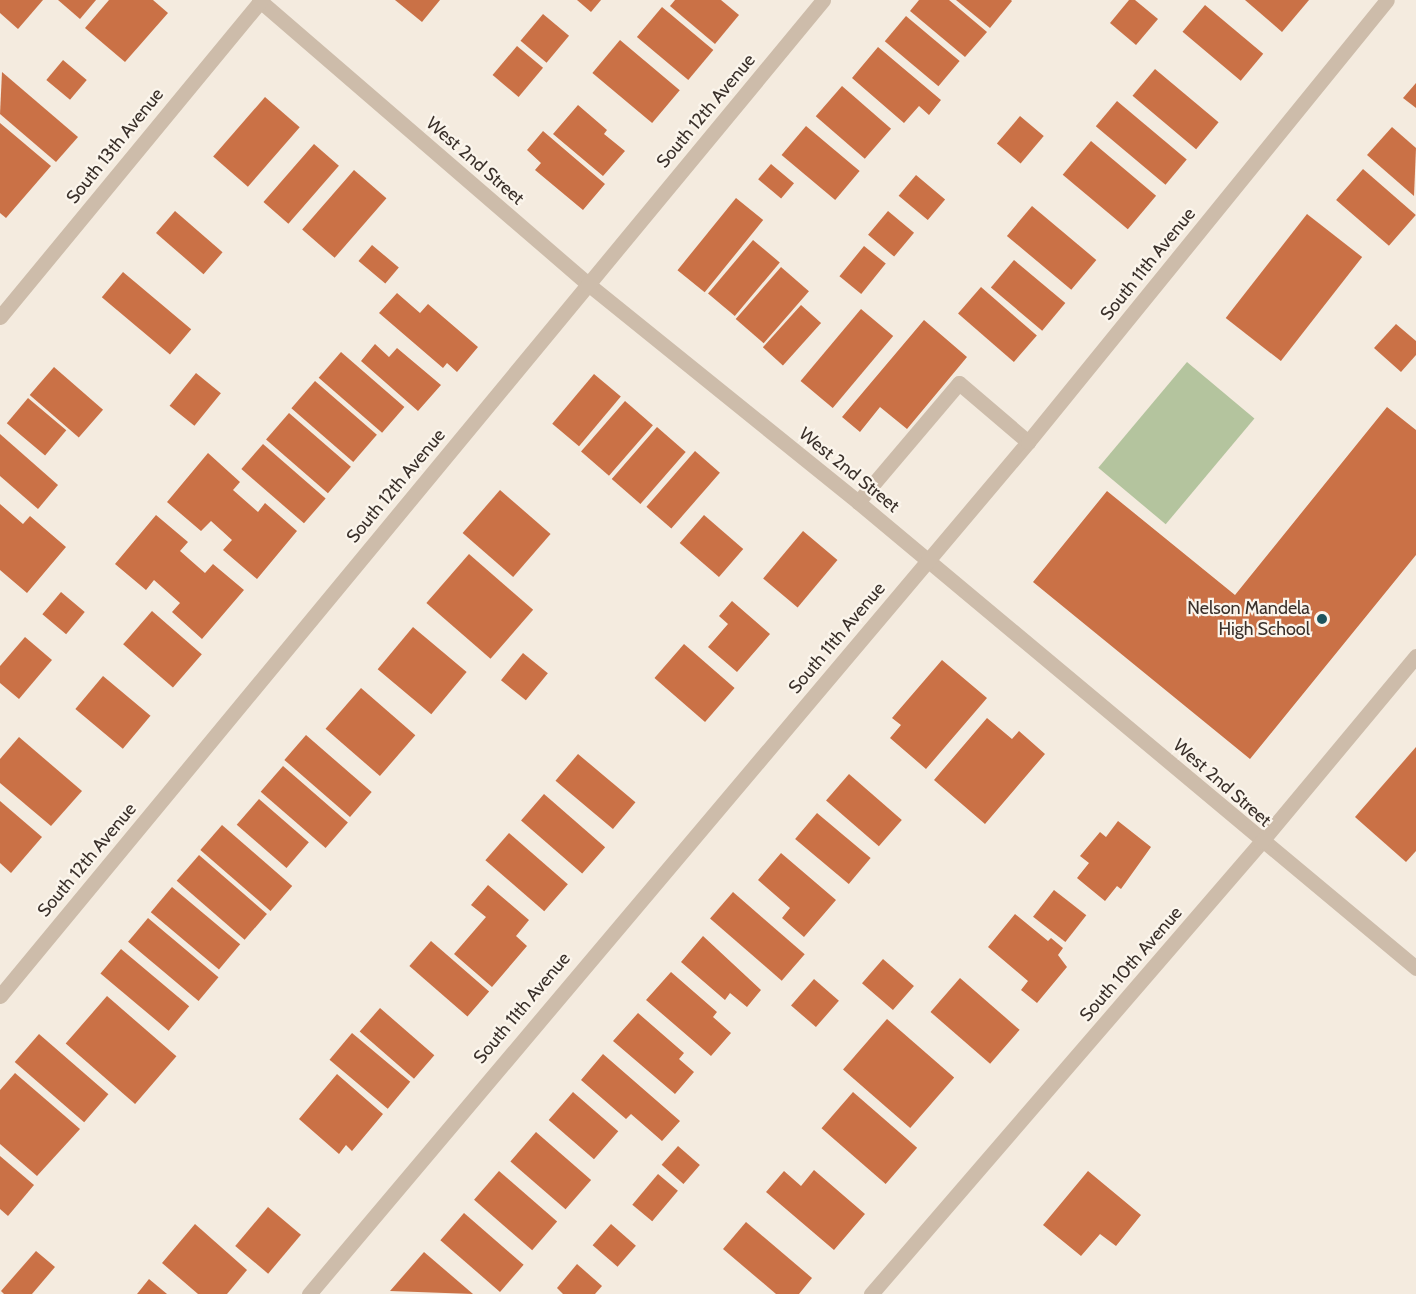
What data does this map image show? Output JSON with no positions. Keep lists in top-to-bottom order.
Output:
{
  "streets": {
    "street": [
      "South 12th Avenue",
      "South 13th Avenue",
      "West 2nd Street",
      "South 11th Avenue",
      "South 10th Avenue"
    ]
  },
  "crossings": [
    ["South 12th Avenue", "West 2nd Street"],
    ["South 13th Avenue", "West 2nd Street"],
    ["West 2nd Street", "South 11th Avenue"],
    ["West 2nd Street", "South 10th Avenue"]
  ],
  "places": ["Nelson Mandela High School"]
}
